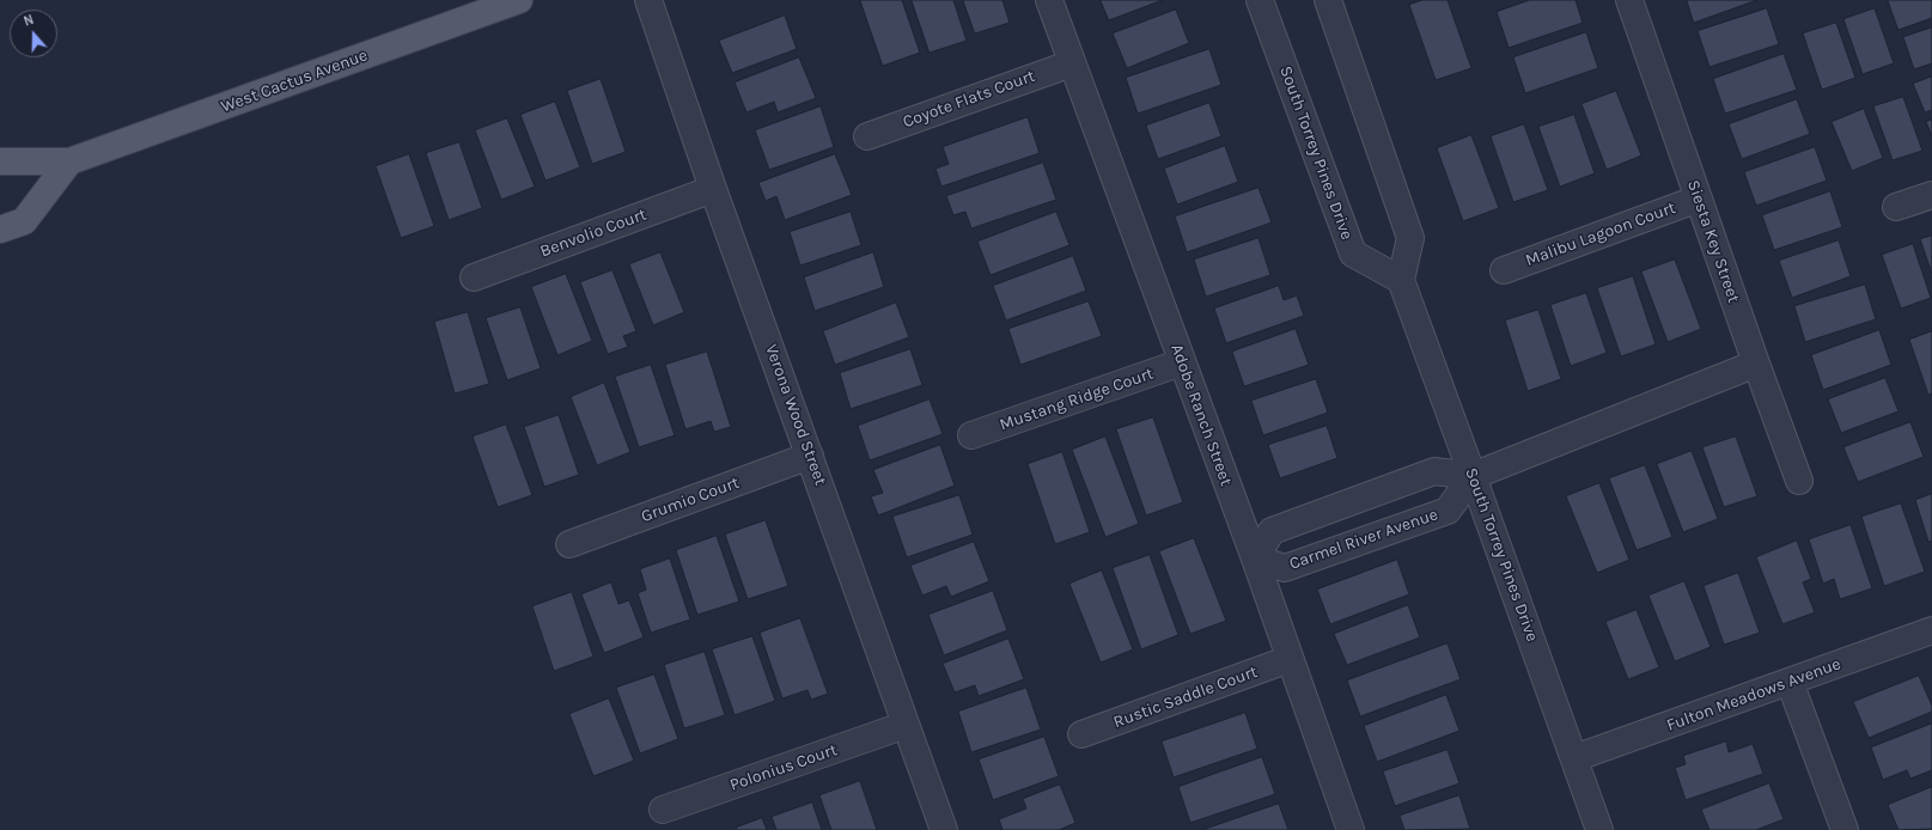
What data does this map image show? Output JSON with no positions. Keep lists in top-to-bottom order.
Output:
{
  "streets": {
    "main road": ["West Cactus Avenue"],
    "street": [
      "Coyote Flats Court",
      "South Torrey Pines Drive",
      "Benvolio Court",
      "Malibu Lagoon Court",
      "Siesta Key Street",
      "Mustang Ridge Court",
      "Verona Wood Street",
      "Adobe Ranch Street",
      "Grumio Court",
      "Carmel River Avenue",
      "Fulton Meadows Avenue",
      "Rustic Saddle Court",
      "Polonius Court"
    ]
  },
  "crossings": [
    ["Coyote Flats Court", "Adobe Ranch Street"],
    ["South Torrey Pines Drive", "Carmel River Avenue"],
    ["South Torrey Pines Drive", "Fulton Meadows Avenue"],
    ["Benvolio Court", "Verona Wood Street"],
    ["Malibu Lagoon Court", "Siesta Key Street"],
    ["Mustang Ridge Court", "Adobe Ranch Street"],
    ["Verona Wood Street", "Grumio Court"],
    ["Verona Wood Street", "Polonius Court"],
    ["Adobe Ranch Street", "Carmel River Avenue"],
    ["Adobe Ranch Street", "Rustic Saddle Court"]
  ],
  "north": "top"
}
